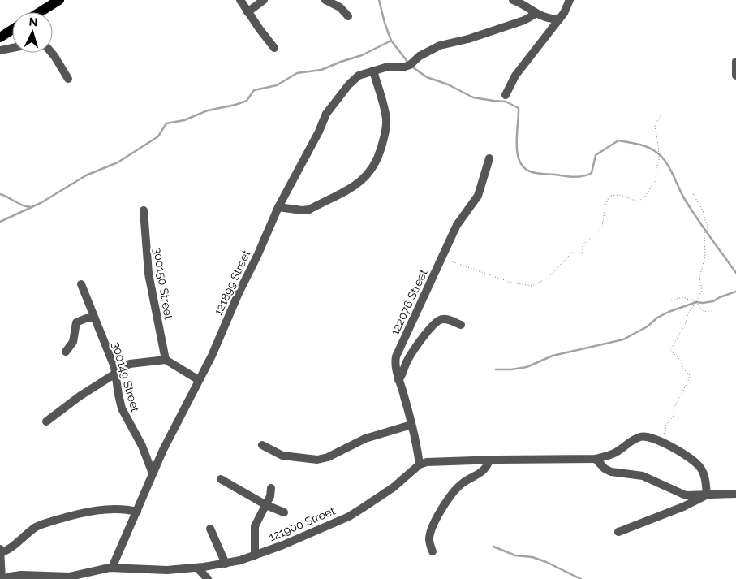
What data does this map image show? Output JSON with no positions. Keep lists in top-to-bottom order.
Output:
{
  "streets": {
    "street": [
      "121899 Street",
      "300150 Street",
      "122076 Street",
      "300149 Street",
      "121900 Street"
    ]
  },
  "crossings": [
    ["121899 Street", "300149 Street"],
    ["121899 Street", "121900 Street"],
    ["122076 Street", "121900 Street"]
  ],
  "north": "top"
}
